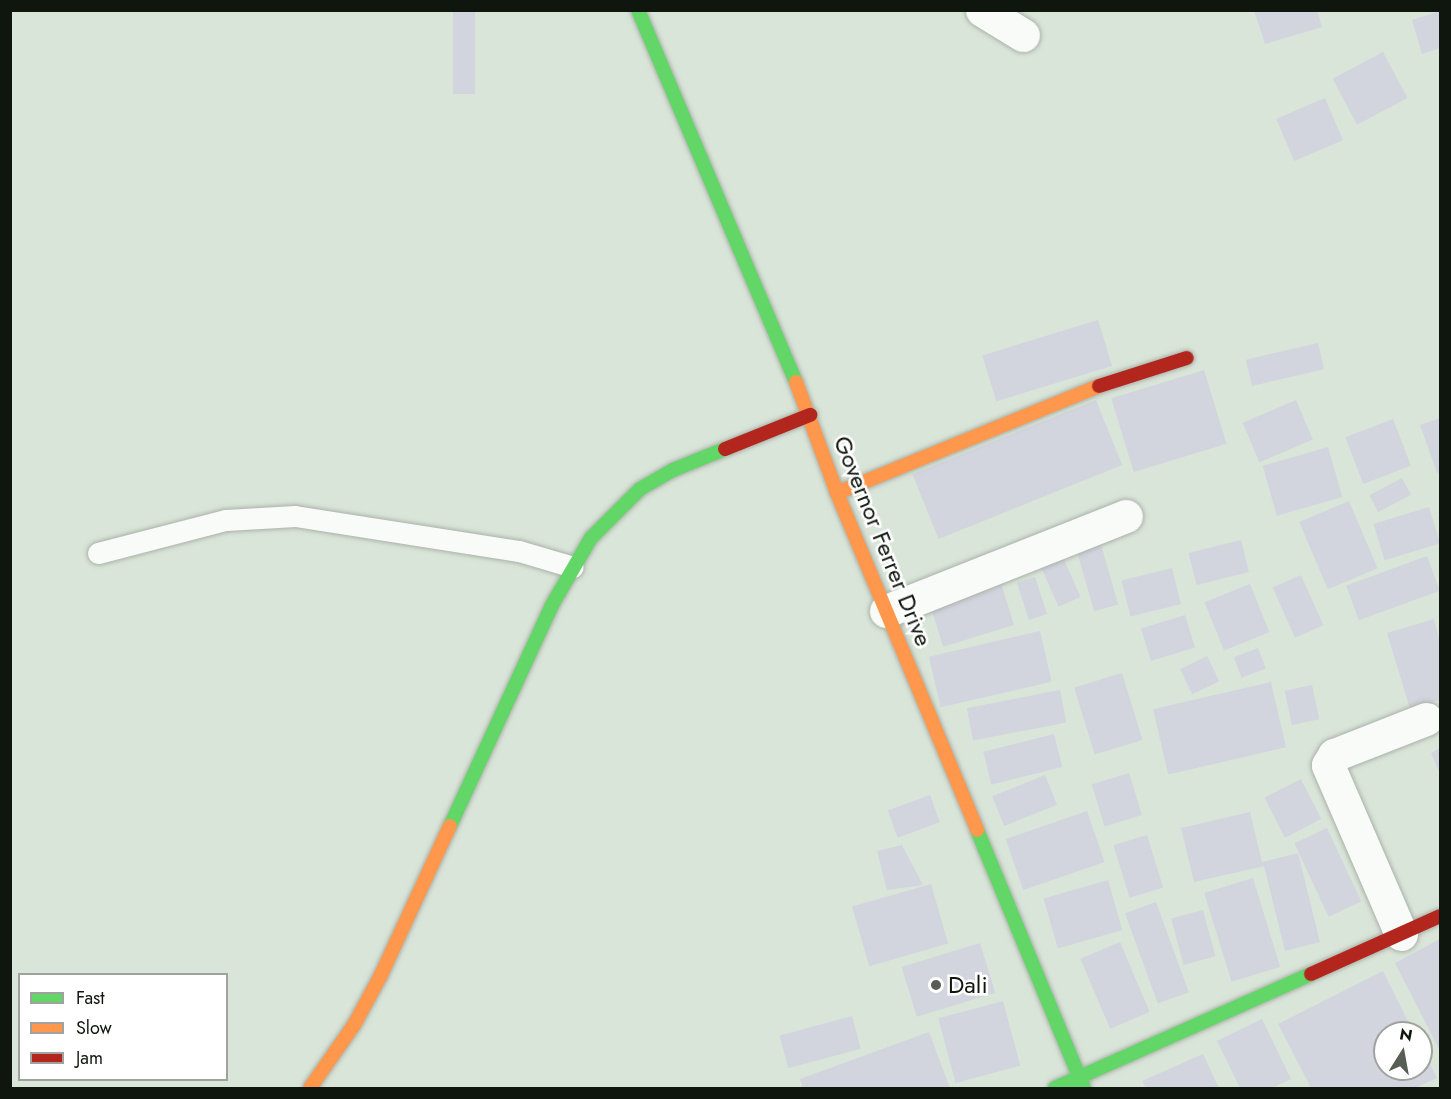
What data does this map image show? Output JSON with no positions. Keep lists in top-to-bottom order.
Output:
{
  "streets": {
    "street": ["Governor Ferrer Drive"]
  },
  "places": ["Dali"],
  "legend": ["Fast", "Slow", "Jam"],
  "north": "top"
}
